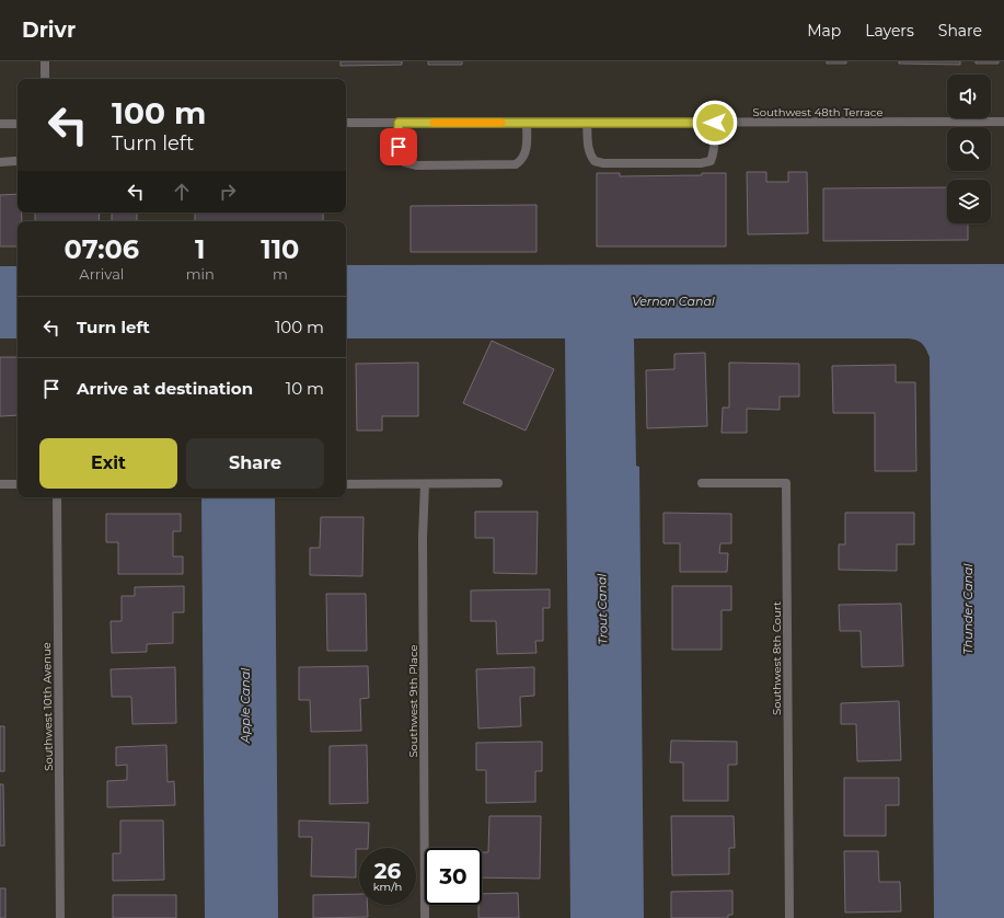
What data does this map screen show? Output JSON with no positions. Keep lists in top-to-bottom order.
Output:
{
  "streets": {
    "street": [
      "Southwest 48th Terrace",
      "Southwest 8th Court",
      "Southwest 9th Place",
      "Southwest 10th Avenue"
    ]
  },
  "water": [
    "Vernon Canal",
    "Trout Canal",
    "Thunder Canal",
    "Apple Canal"
  ],
  "page": {
    "header": "Drivr",
    "nav": ["Map", "Layers", "Share"],
    "turn": ["100 m", "Turn left"],
    "eta": [
      "07:06",
      "Arrival",
      "1",
      "min",
      "110",
      "m"
    ],
    "list": [
      {
        "name": "Turn left",
        "value": "100 m"
      },
      {
        "name": "Arrive at destination",
        "value": "10 m"
      }
    ],
    "buttons": ["Exit", "Share"],
    "speed": "26 km/h",
    "limit": "30"
  }
}
